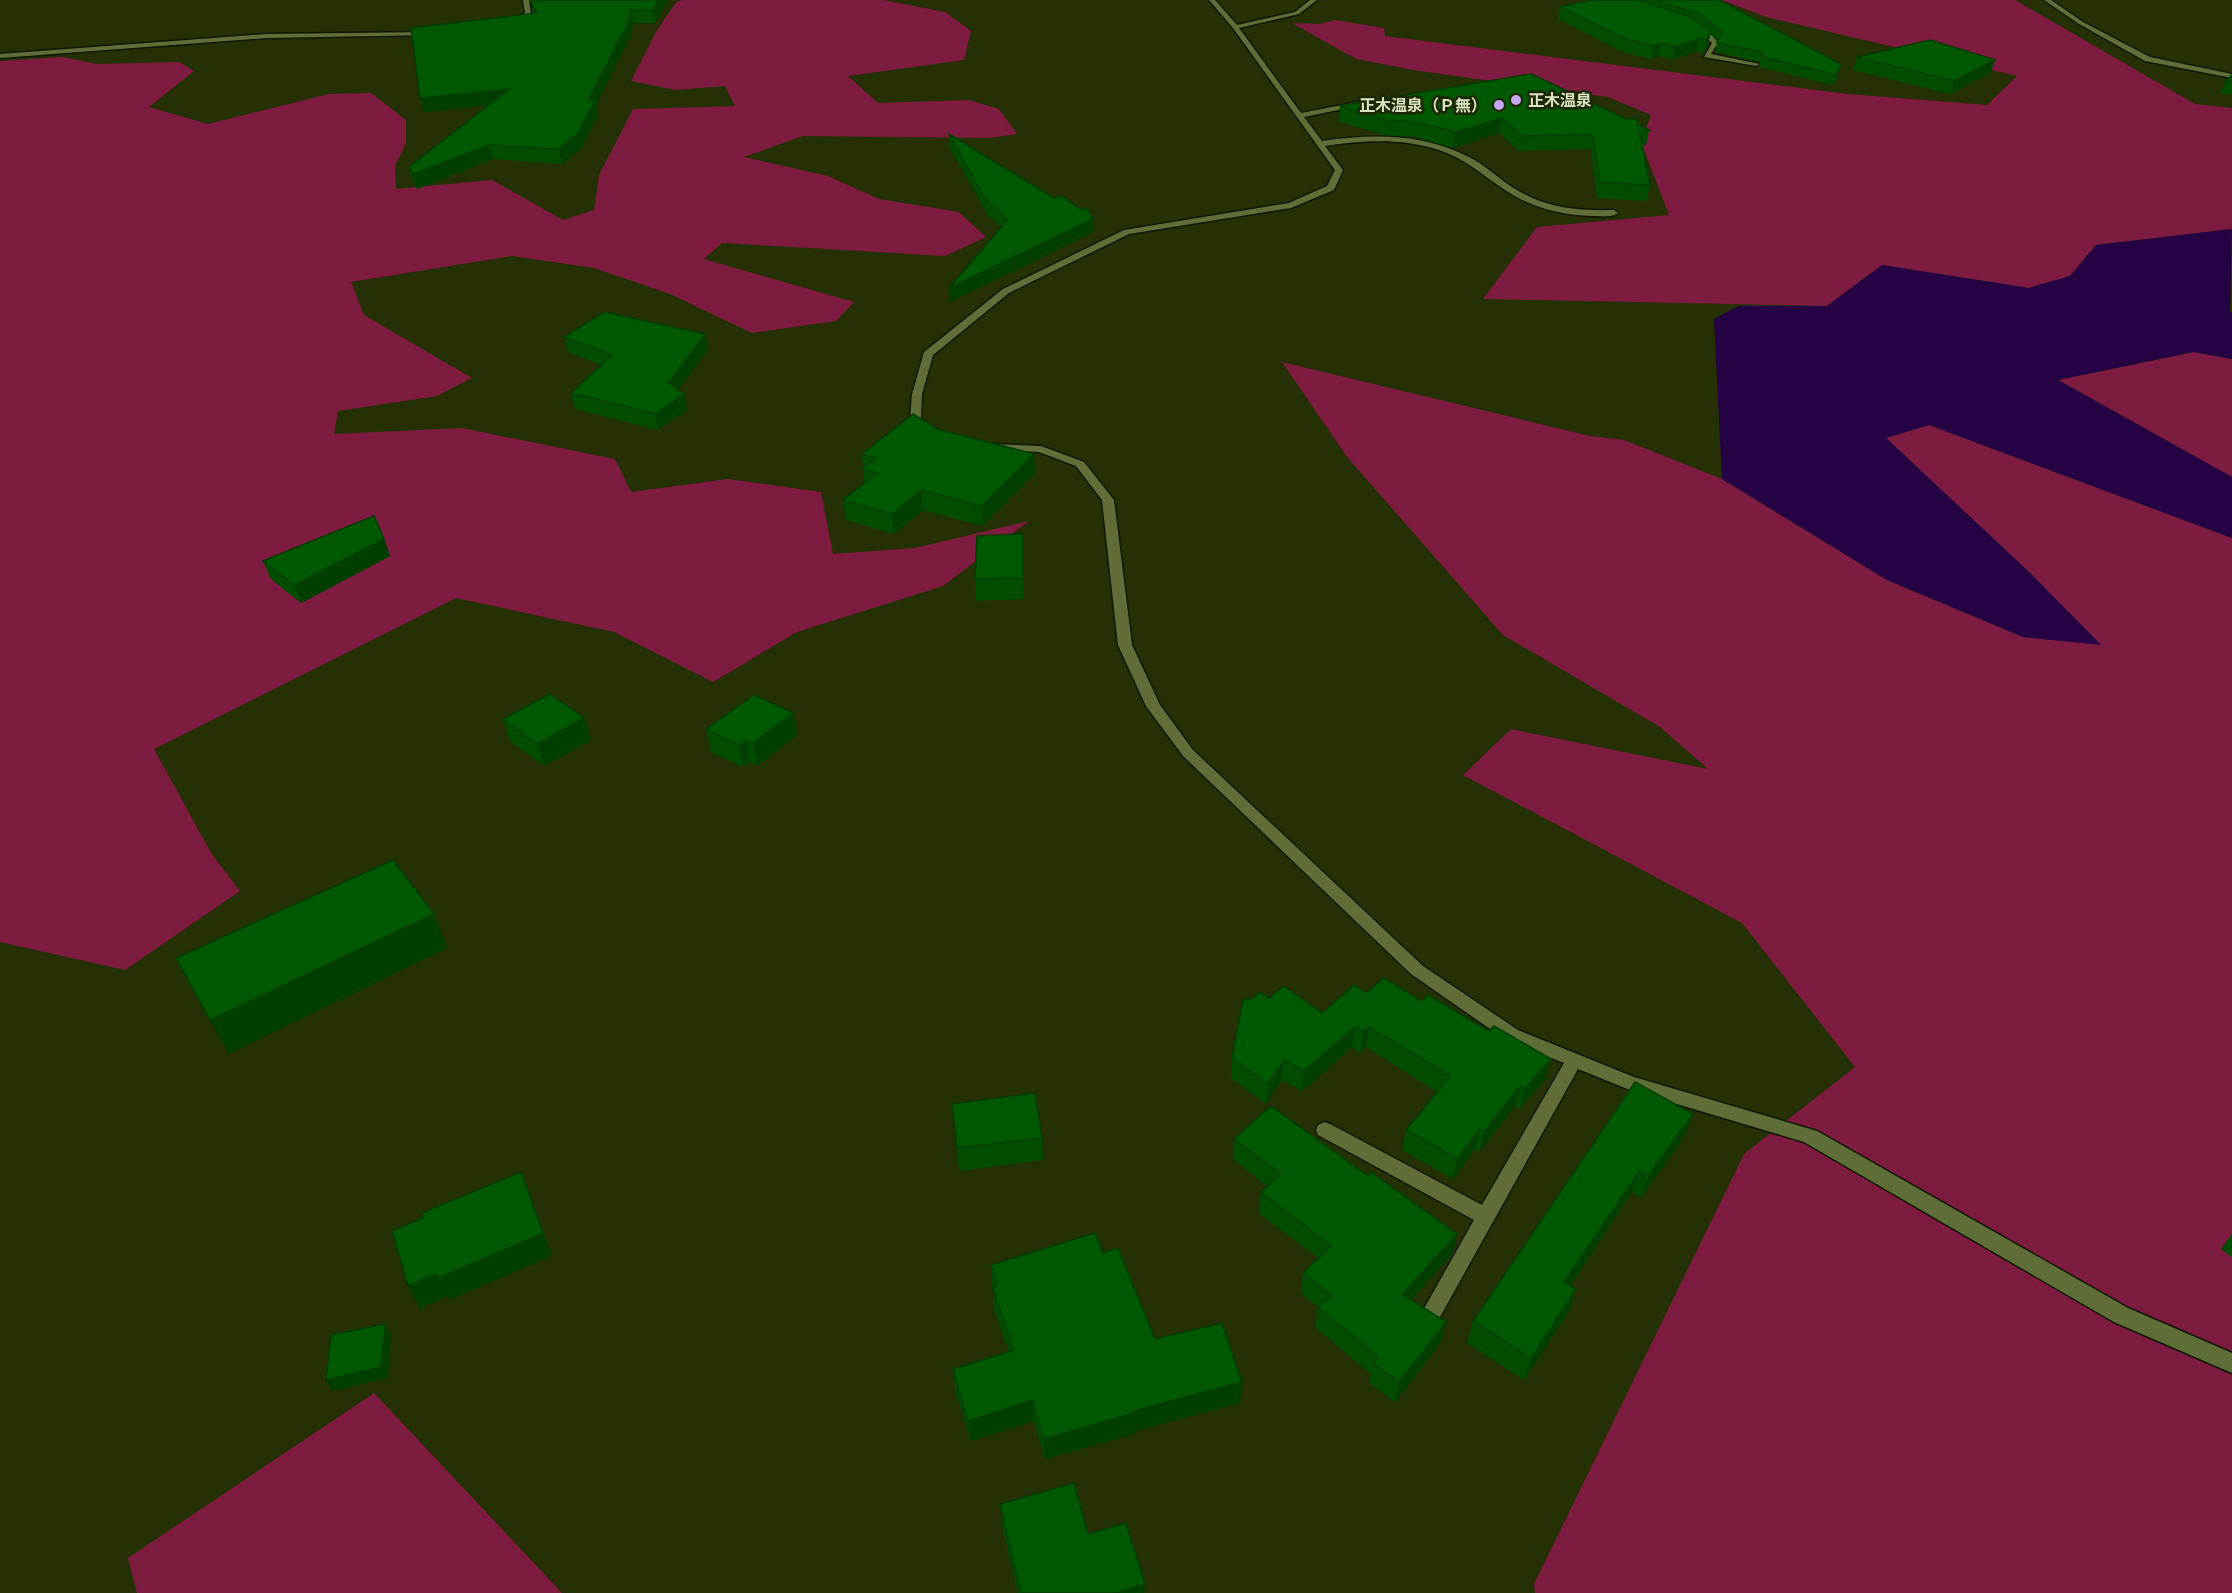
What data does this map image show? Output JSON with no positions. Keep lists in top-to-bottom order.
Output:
{
  "places": ["正木温泉", "正木温泉（Ｐ無）"]
}
